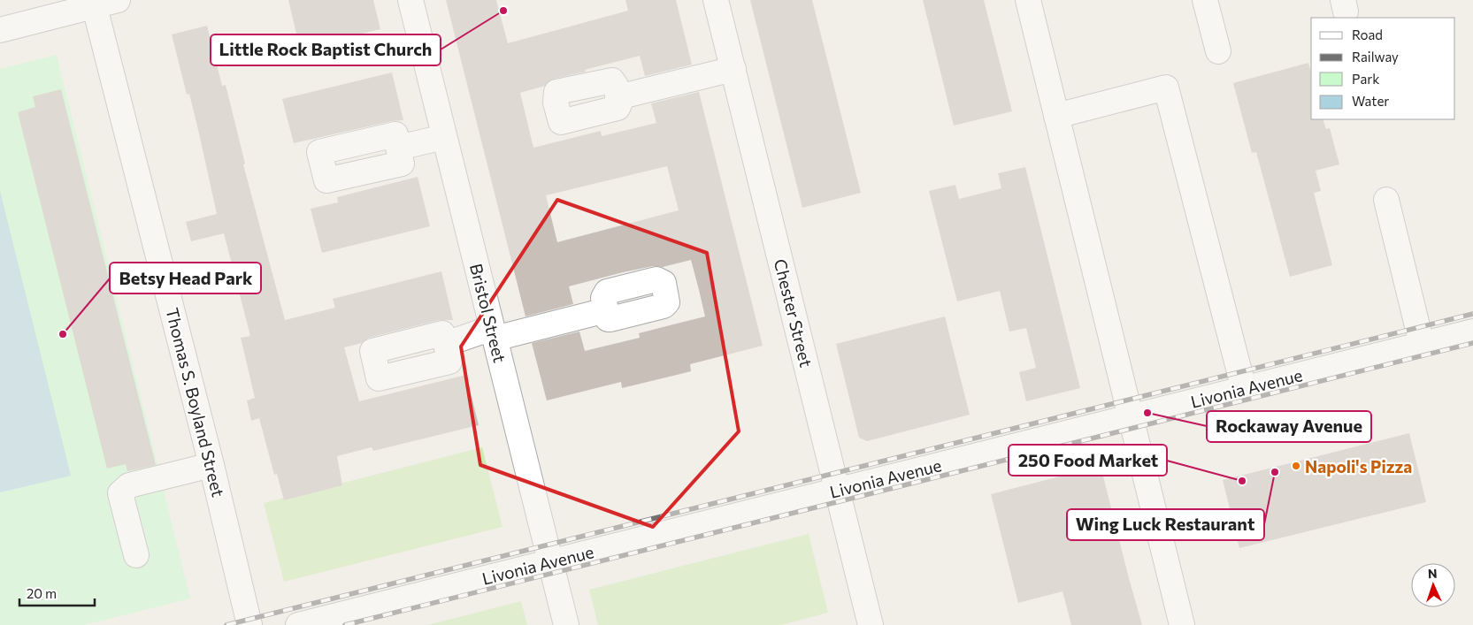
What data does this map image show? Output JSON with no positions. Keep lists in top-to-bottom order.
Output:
{
  "streets": {
    "street": [
      "Bristol Street",
      "Chester Street",
      "Livonia Avenue",
      "Thomas S. Boyland Street"
    ]
  },
  "crossings": [
    ["Bristol Street", "Livonia Avenue"],
    ["Chester Street", "Livonia Avenue"]
  ],
  "places": [
    "Little Rock Baptist Church",
    "Betsy Head Park",
    "Rockaway Avenue",
    "Napoli's Pizza",
    "Wing Luck Restaurant",
    "250 Food Market"
  ],
  "legend": [
    "Road",
    "Railway",
    "Park",
    "Water"
  ],
  "scale_bar": "20 m",
  "north": "top"
}
